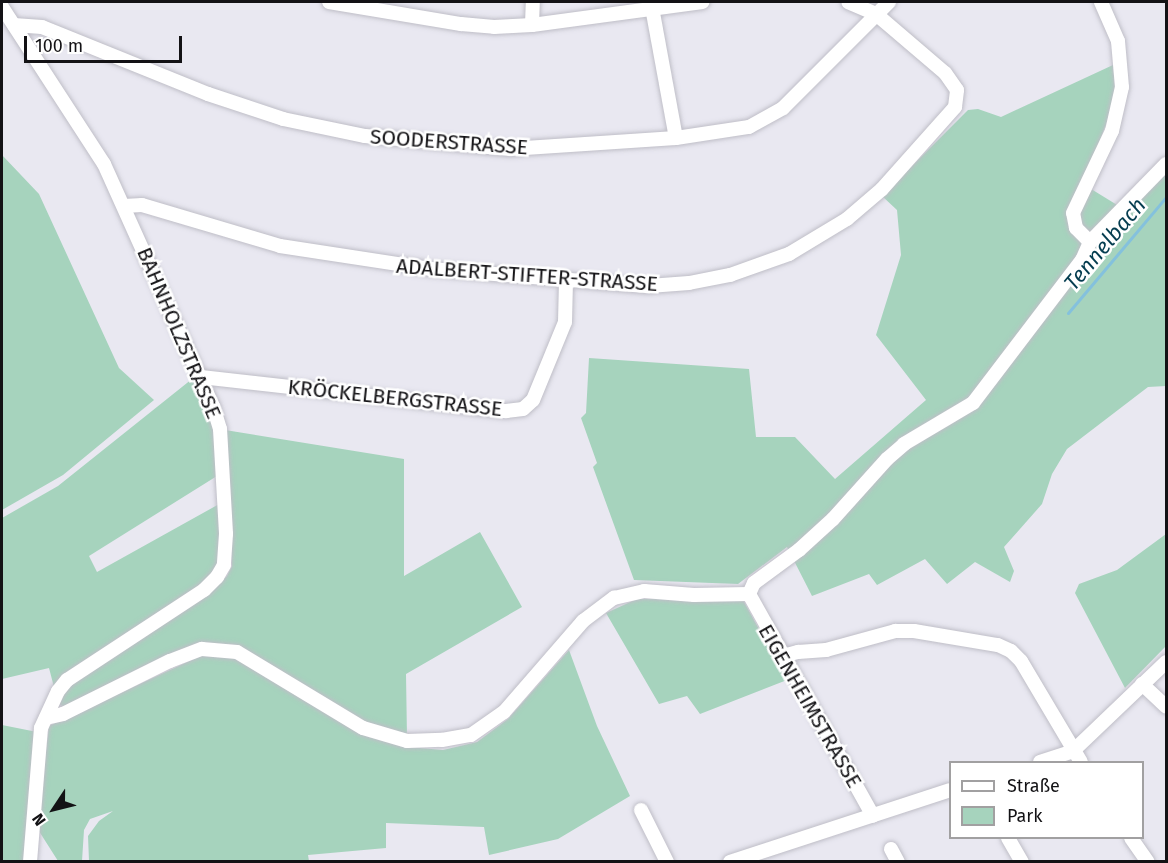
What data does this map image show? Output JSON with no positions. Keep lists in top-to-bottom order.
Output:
{
  "streets": {
    "street": [
      "SOODERSTRASSE",
      "ADALBERT-STIFTER-STRASSE",
      "BAHNHOLZSTRASSE",
      "KRÖCKELBERGSTRASSE",
      "EIGENHEIMSTRASSE"
    ]
  },
  "crossings": [
    ["SOODERSTRASSE", "ADALBERT-STIFTER-STRASSE"],
    ["SOODERSTRASSE", "BAHNHOLZSTRASSE"],
    ["ADALBERT-STIFTER-STRASSE", "BAHNHOLZSTRASSE"],
    ["ADALBERT-STIFTER-STRASSE", "KRÖCKELBERGSTRASSE"],
    ["BAHNHOLZSTRASSE", "KRÖCKELBERGSTRASSE"]
  ],
  "water": ["Tennelbach"],
  "legend": ["Straße", "Park"],
  "scale_bar": "100 m",
  "north": "bottom left"
}
